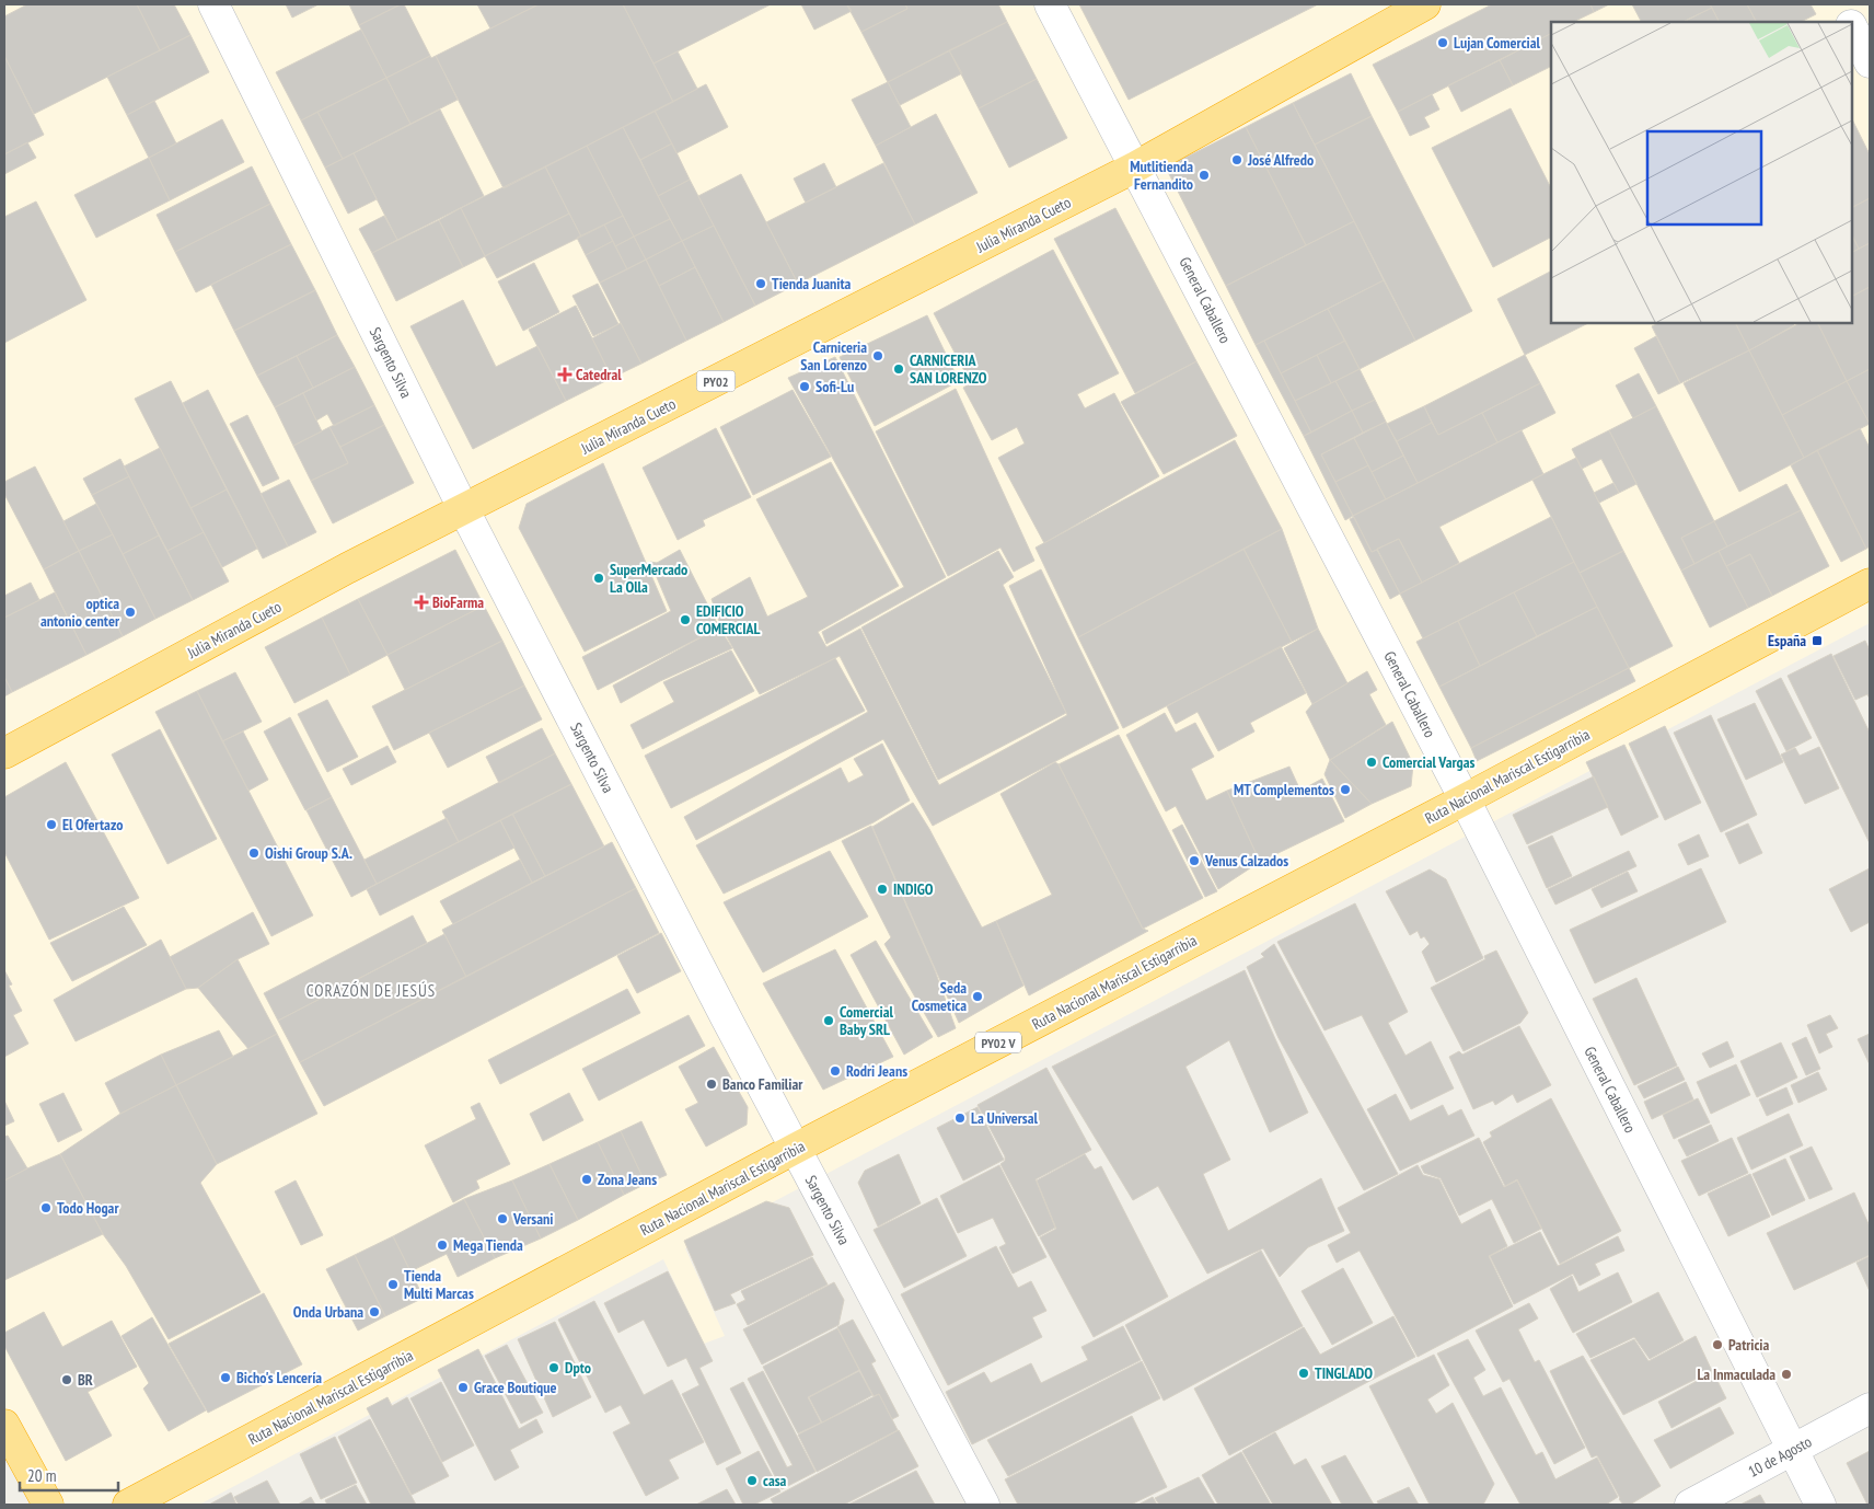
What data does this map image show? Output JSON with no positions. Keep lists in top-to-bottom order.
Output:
{
  "streets": {
    "highway": [
      "Julia Miranda Cueto",
      "PY02",
      "Ruta Nacional Mariscal Estigarribia",
      "PY02 V"
    ],
    "street": ["General Caballero", "Sargento Silva", "10 de Agosto"]
  },
  "crossings": [
    ["Julia Miranda Cueto", "General Caballero"],
    ["Julia Miranda Cueto", "Sargento Silva"],
    ["General Caballero", "Ruta Nacional Mariscal Estigarribia"],
    ["General Caballero", "10 de Agosto"],
    ["Sargento Silva", "Ruta Nacional Mariscal Estigarribia"]
  ],
  "districts": ["CORAZÓN DE JESÚS"],
  "places": {
    "other": [
      "Lujan Comercial",
      "José Alfredo",
      "Mutlitienda Fernandito",
      "Tienda Juanita",
      "Carniceria San Lorenzo",
      "CARNICERIA SAN LORENZO",
      "Sofi-Lu",
      "SuperMercado La Olla",
      "optica antonio center",
      "EDIFICIO COMERCIAL",
      "Comercial Vargas",
      "MT Complementos",
      "El Ofertazo",
      "Oishi Group S.A.",
      "Venus Calzados",
      "INDIGO",
      "Seda Cosmetica",
      "Comercial Baby SRL",
      "Rodri Jeans",
      "Banco Familiar",
      "La Universal",
      "Zona Jeans",
      "Todo Hogar",
      "Versani",
      "Mega Tienda",
      "Tienda Multi Marcas",
      "Onda Urbana",
      "Patricia",
      "Dpto",
      "TINGLADO",
      "La Inmaculada",
      "Bicho's Lencería",
      "BR",
      "Grace Boutique",
      "casa"
    ],
    "health": ["Catedral", "BioFarma"],
    "transit": ["España"]
  },
  "scale_bar": "20 m"
}
